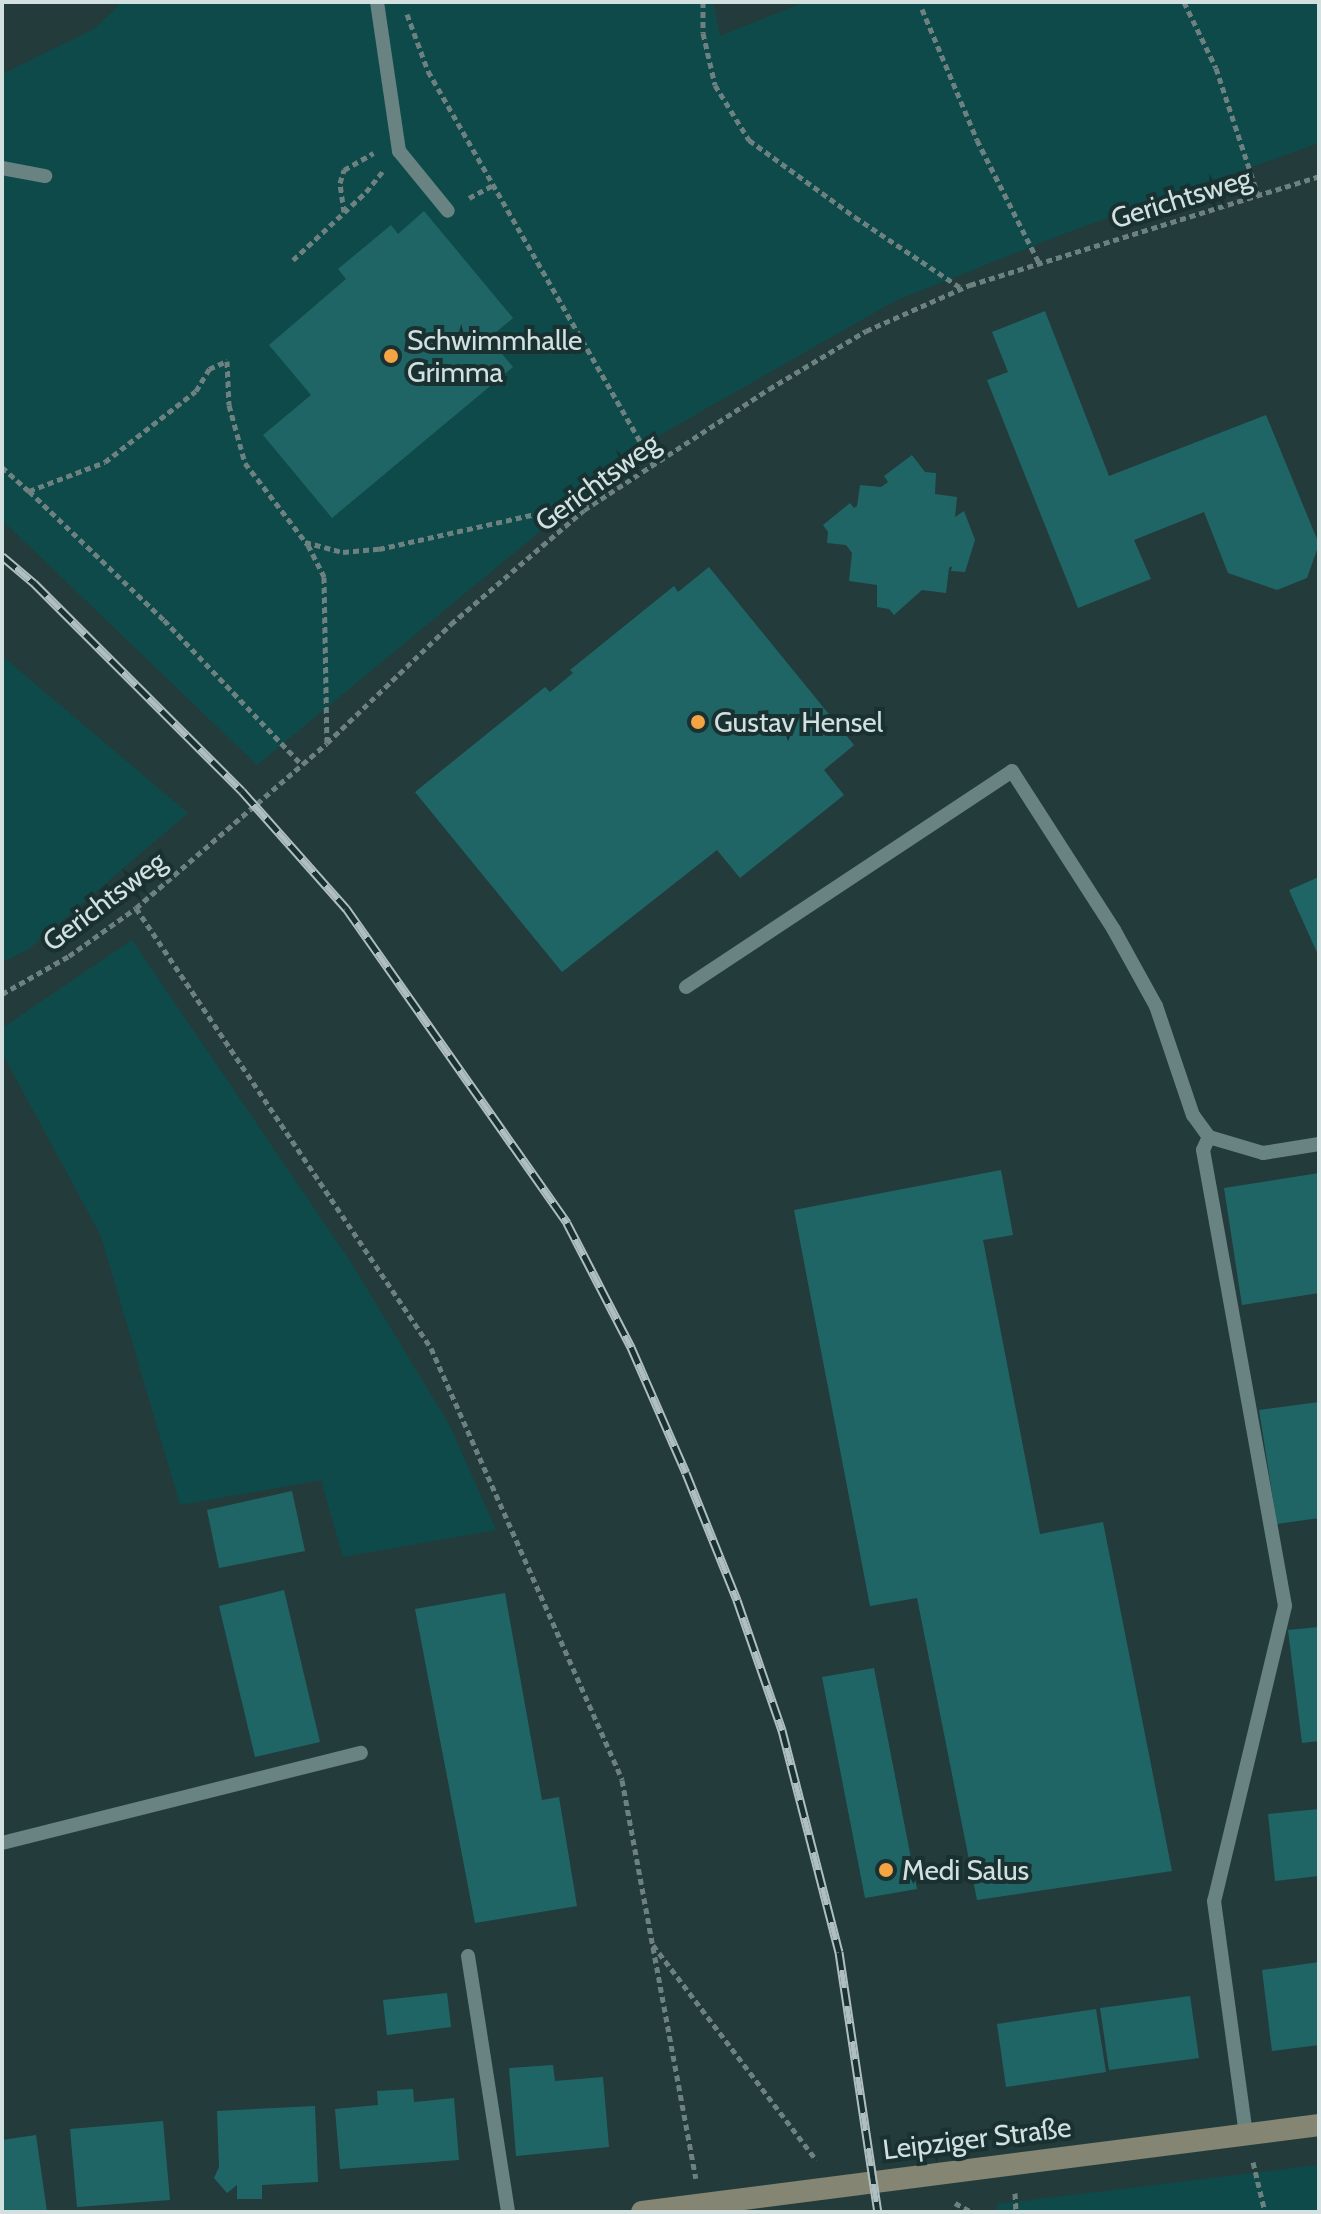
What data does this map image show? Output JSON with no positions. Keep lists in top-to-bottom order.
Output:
{
  "streets": {
    "main road": ["Leipziger Straße"],
    "path": ["Gerichtsweg"]
  },
  "places": ["Schwimmhalle Grimma", "Gustav Hensel", "Medi Salus"]
}
